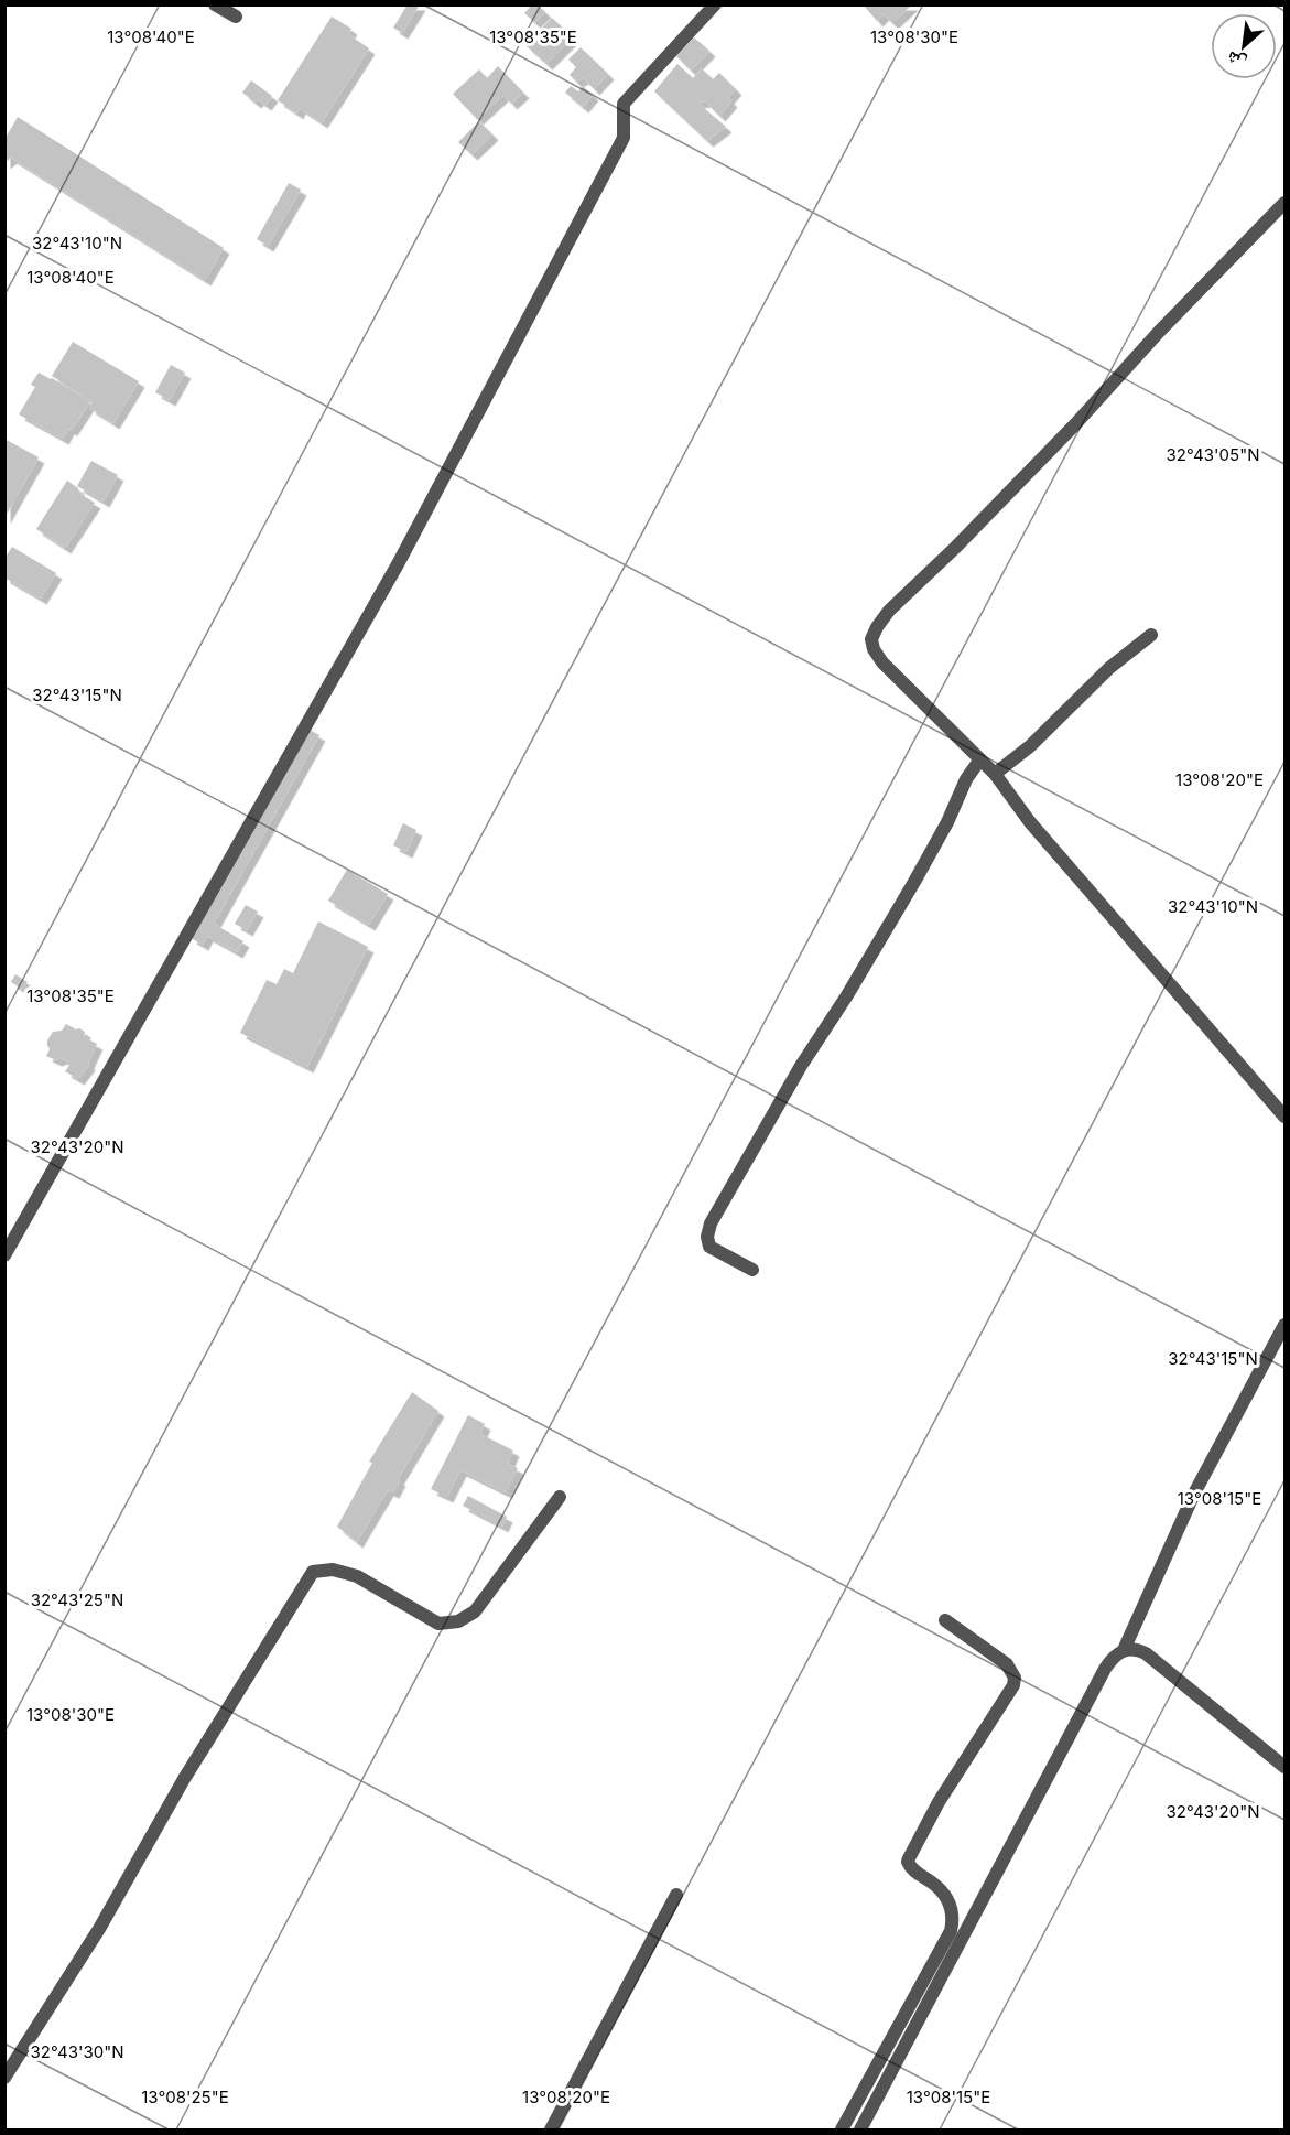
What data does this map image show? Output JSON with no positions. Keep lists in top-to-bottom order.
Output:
{
  "north": "bottom left",
  "coordinates": [
    "13°08'40\"E",
    "13°08'35\"E",
    "13°08'30\"E",
    "32°43'10\"N",
    "32°43'05\"N",
    "32°43'15\"N",
    "13°08'20\"E",
    "32°43'20\"N",
    "13°08'15\"E",
    "32°43'25\"N",
    "32°43'30\"N",
    "13°08'25\"E"
  ]
}
